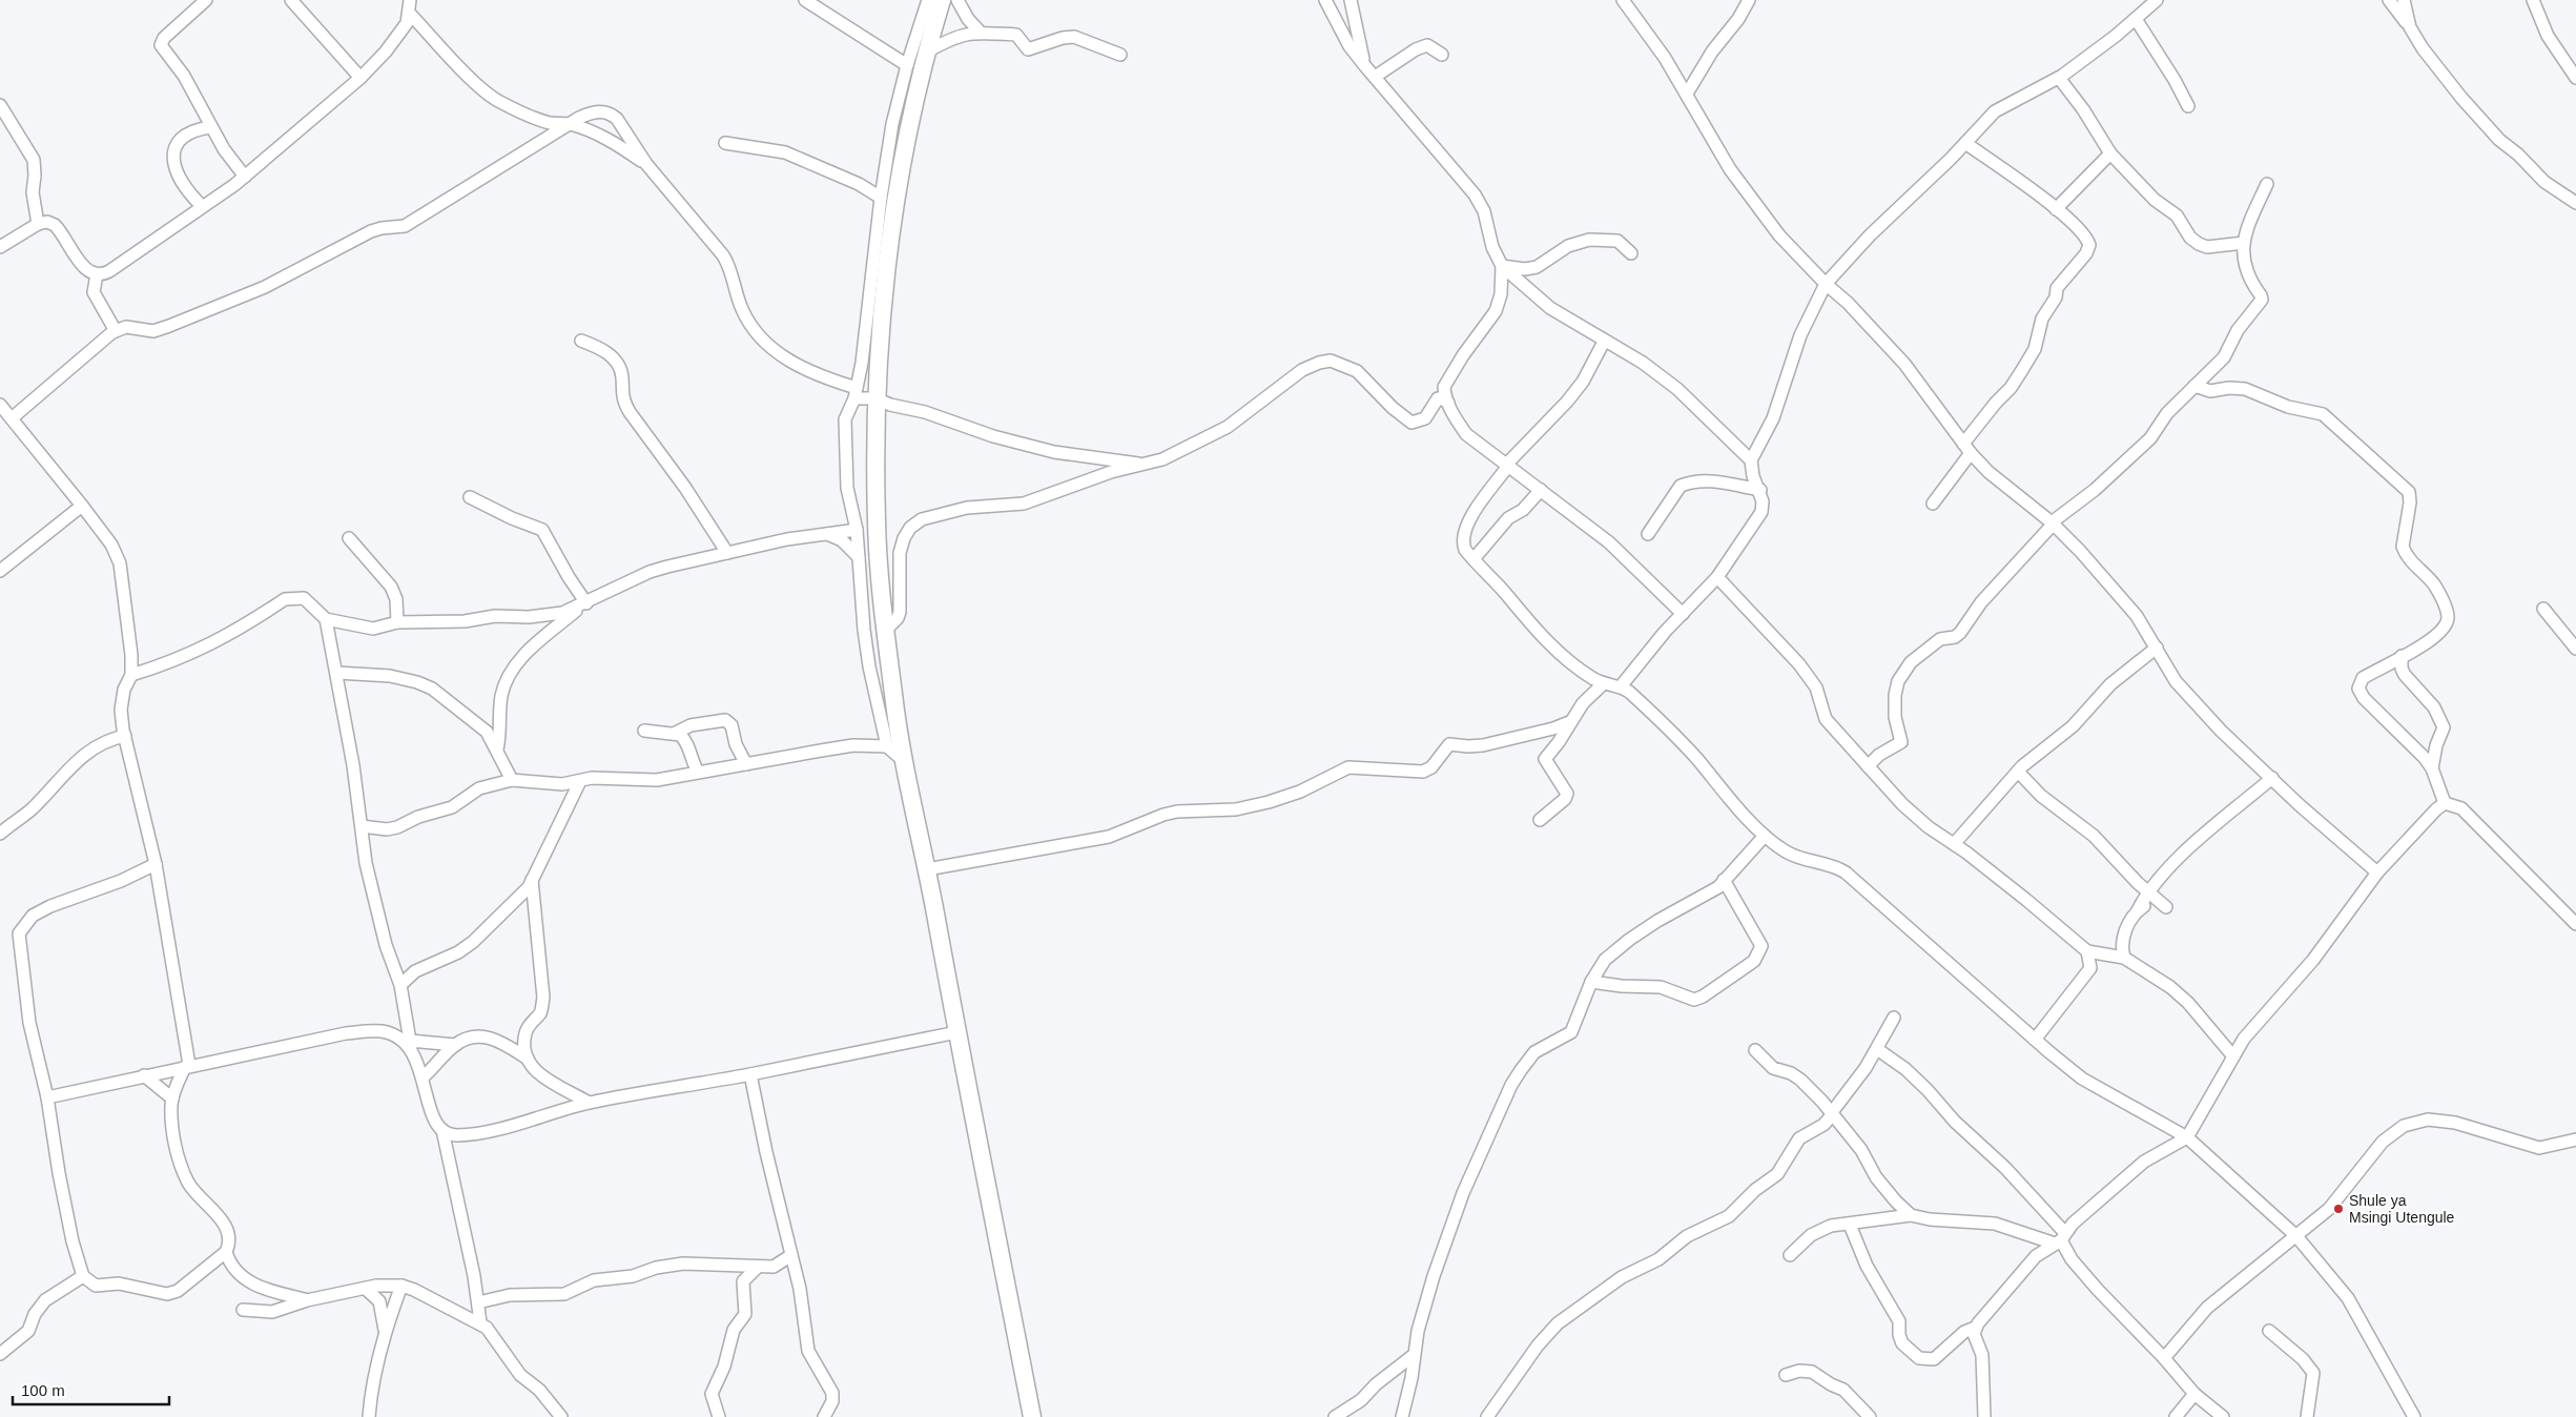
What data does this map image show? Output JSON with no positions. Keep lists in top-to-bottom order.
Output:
{
  "places": ["Shule ya Msingi Utengule"],
  "scale_bar": "100 m"
}
